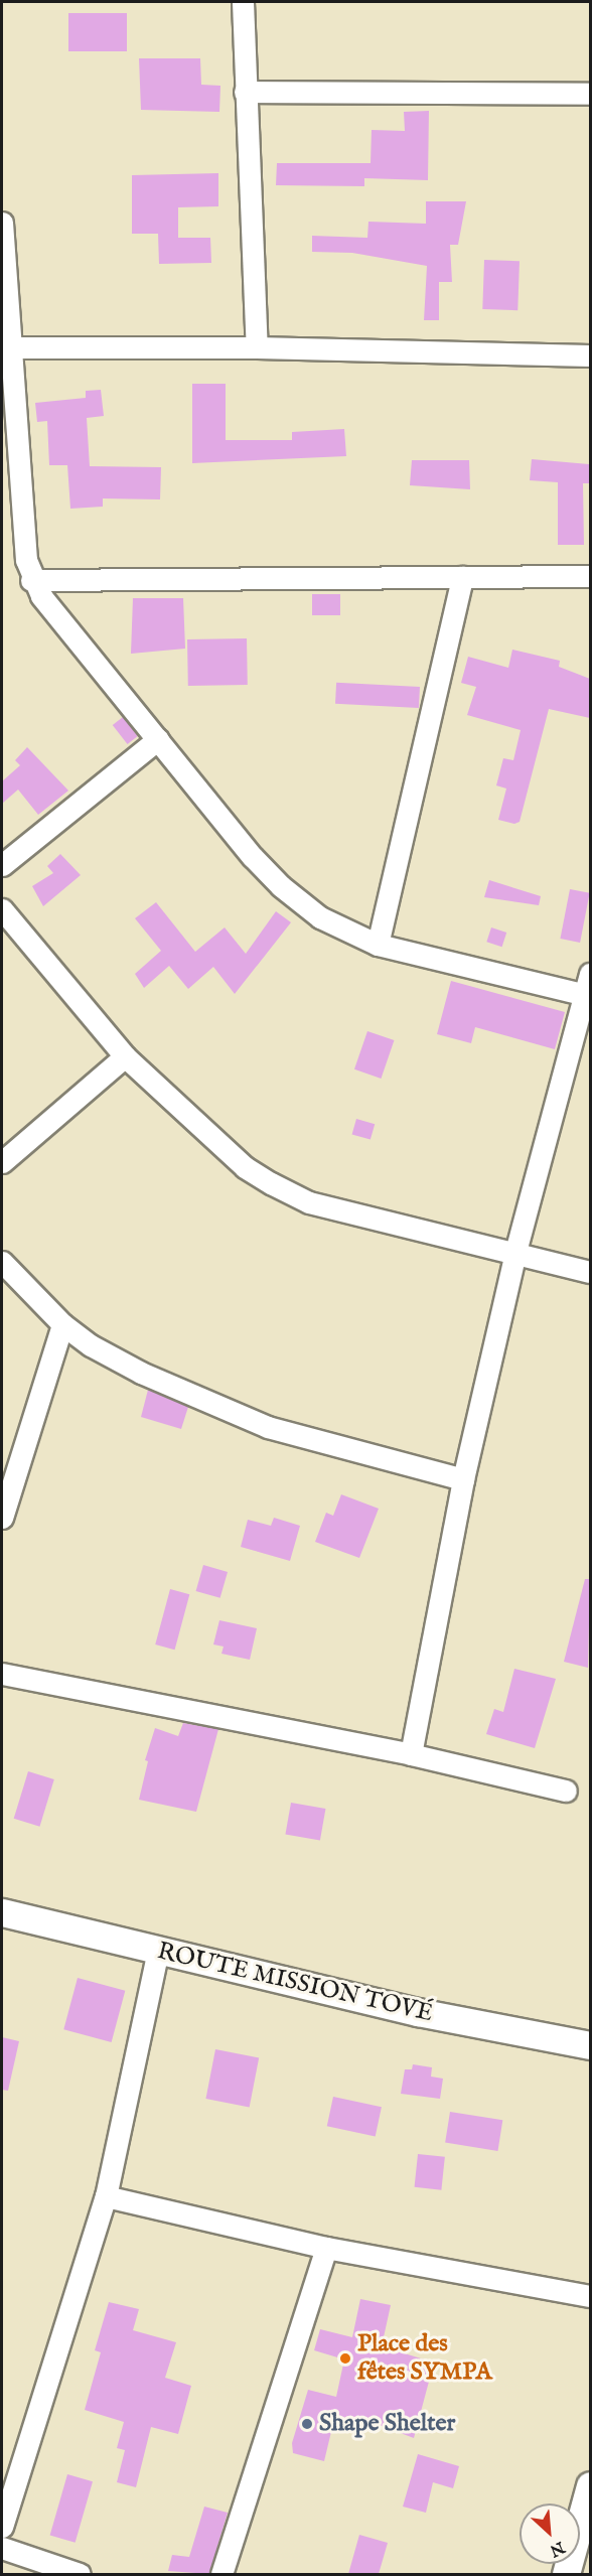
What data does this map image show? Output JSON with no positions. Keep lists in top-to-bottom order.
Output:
{
  "streets": {
    "street": ["ROUTE MISSION TOVÉ"]
  },
  "places": ["Place des fêtes SYMPA", "Shape Shelter"],
  "north": "bottom right"
}
